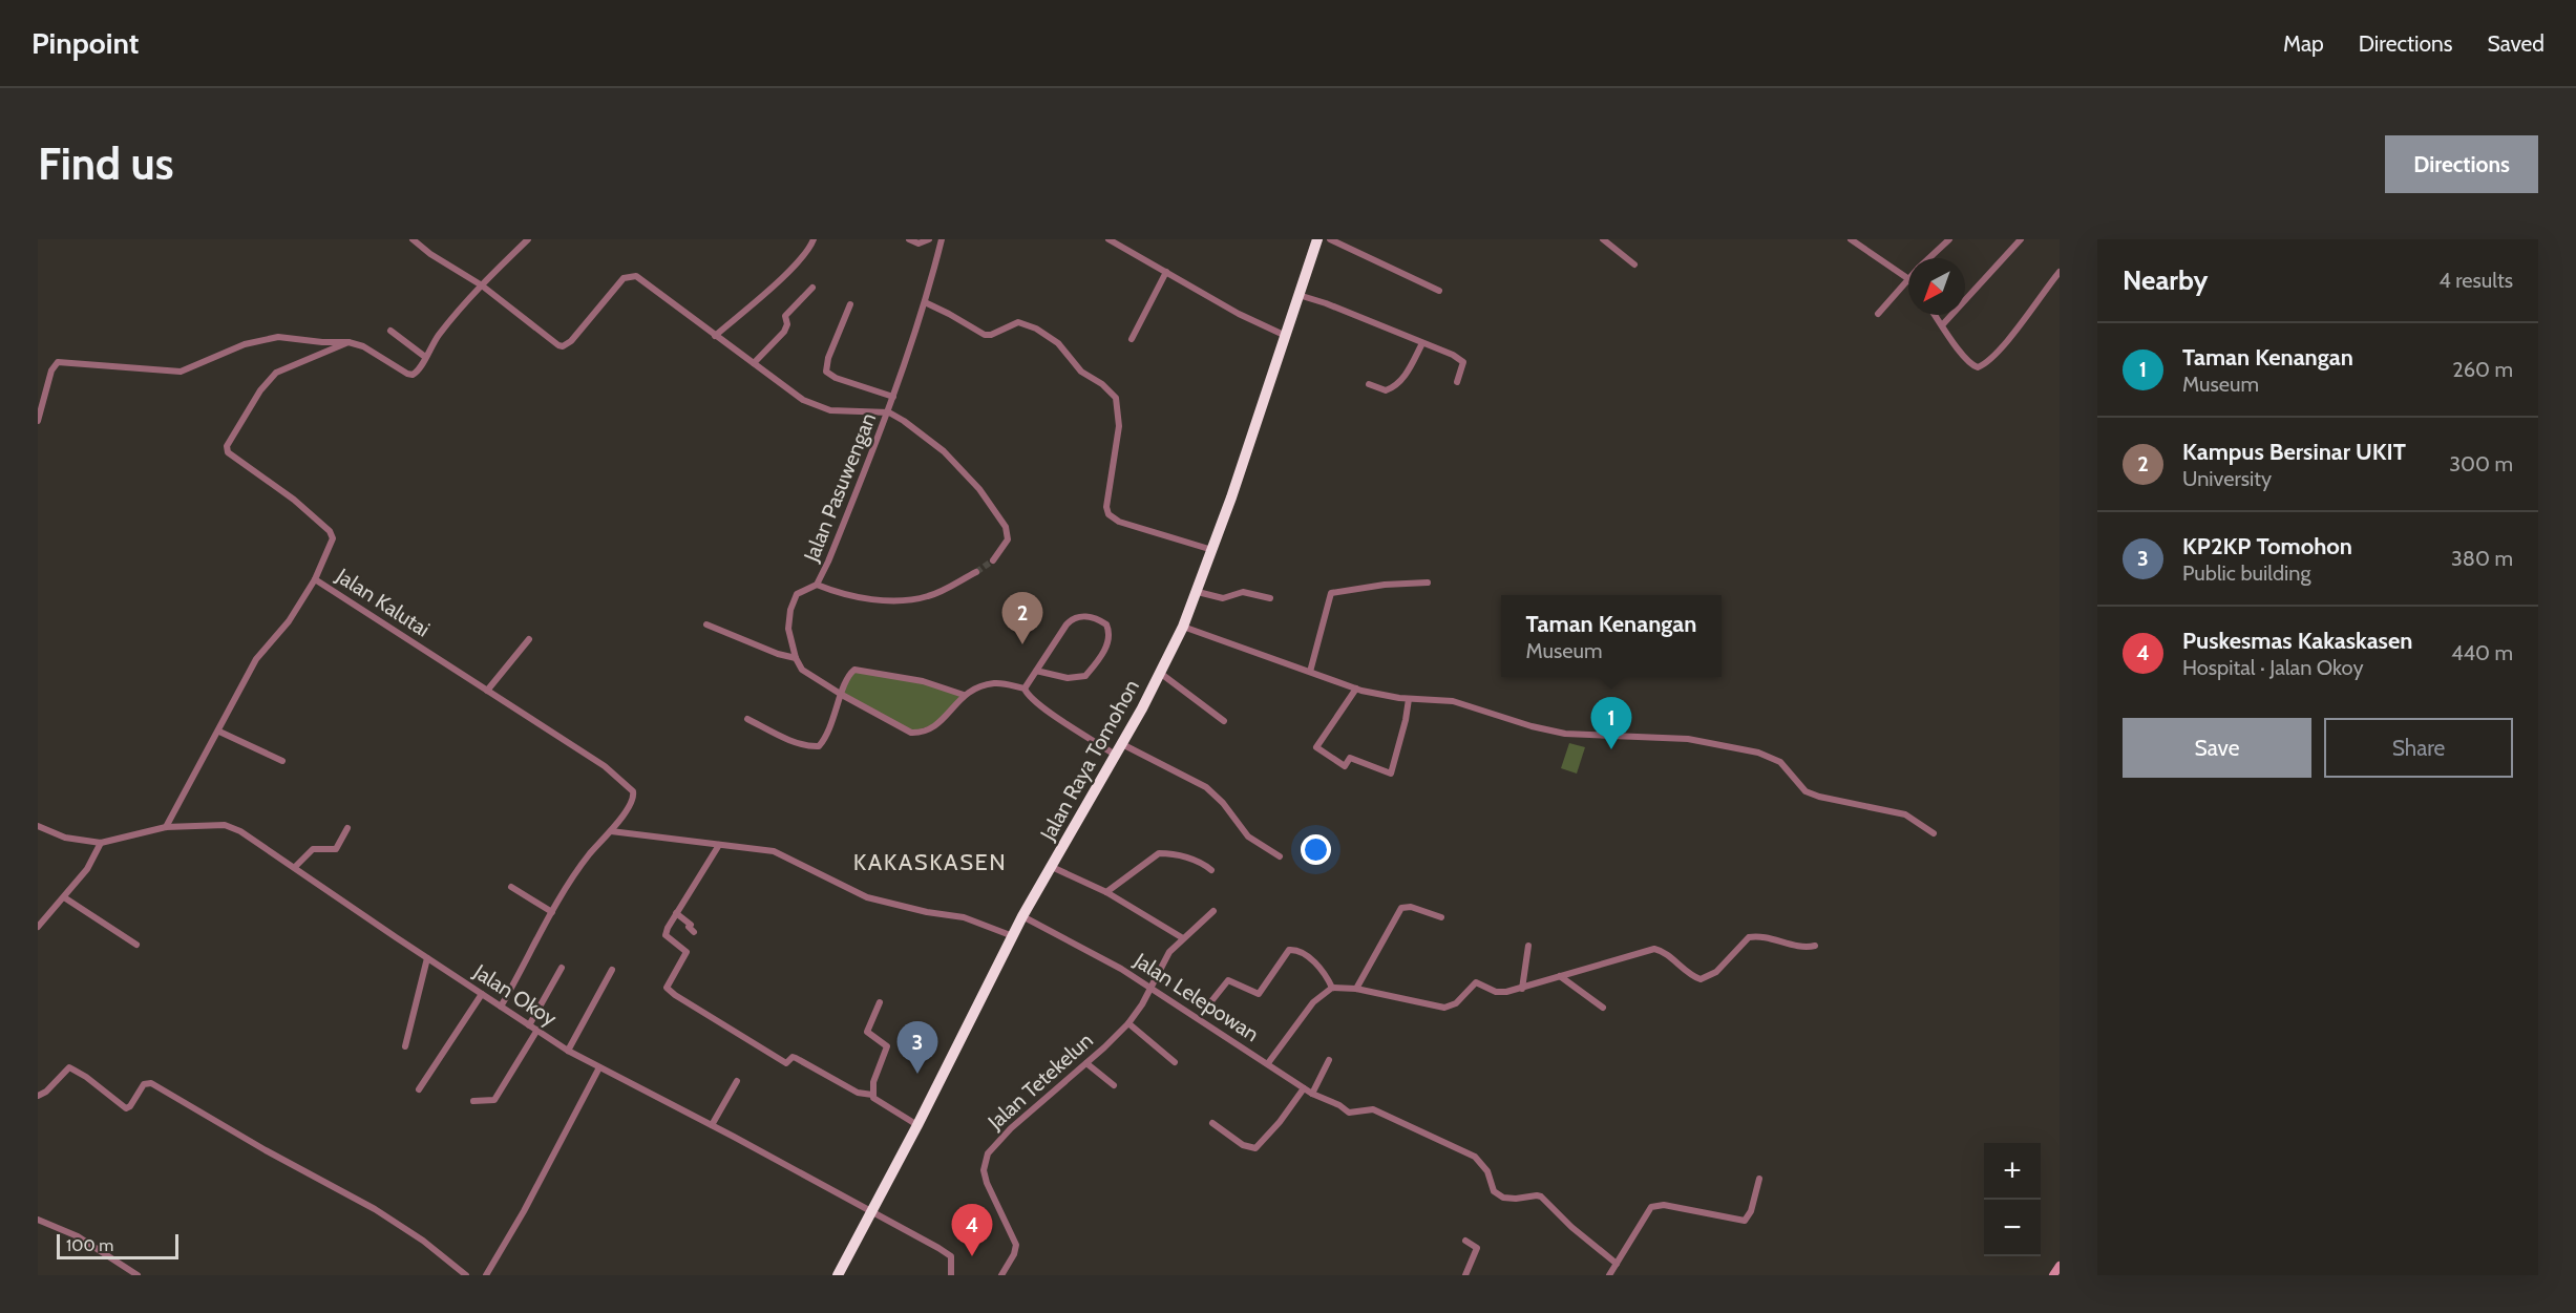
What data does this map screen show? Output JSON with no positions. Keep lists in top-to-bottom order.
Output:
{
  "streets": {
    "highway": ["Jalan Raya Tomohon"],
    "street": [
      "Jalan Pasuwengan",
      "Jalan Kalutai",
      "Jalan Okoy",
      "Jalan Lelepowan",
      "Jalan Tetekelun"
    ]
  },
  "crossings": [
    ["Jalan Kalutai", "Jalan Okoy"],
    ["Jalan Raya Tomohon", "Jalan Okoy"],
    ["Jalan Raya Tomohon", "Jalan Lelepowan"],
    ["Jalan Lelepowan", "Jalan Tetekelun"]
  ],
  "districts": ["KAKASKASEN"],
  "scale_bar": "100 m",
  "north": "bottom left",
  "page": {
    "header": "Pinpoint",
    "nav": ["Map", "Directions", "Saved"],
    "buttons": [
      "Directions",
      ["Save", "Share"]
    ],
    "title": "Find us",
    "heading": ["Nearby", "4 results"],
    "list": [
      {
        "mark": "1",
        "name": "Taman Kenangan",
        "note": "Museum",
        "value": "260 m"
      },
      {
        "mark": "2",
        "name": "Kampus Bersinar UKIT",
        "note": "University",
        "value": "300 m"
      },
      {
        "mark": "3",
        "name": "KP2KP Tomohon",
        "note": "Public building",
        "value": "380 m"
      },
      {
        "mark": "4",
        "name": "Puskesmas Kakaskasen",
        "note": "Hospital · Jalan Okoy",
        "value": "440 m"
      }
    ],
    "pins": [
      "2",
      "1",
      "3",
      "4"
    ],
    "popup": ["Taman Kenangan", "Museum"],
    "map_buttons": ["+", "−"],
    "scale": "100 m"
  }
}
